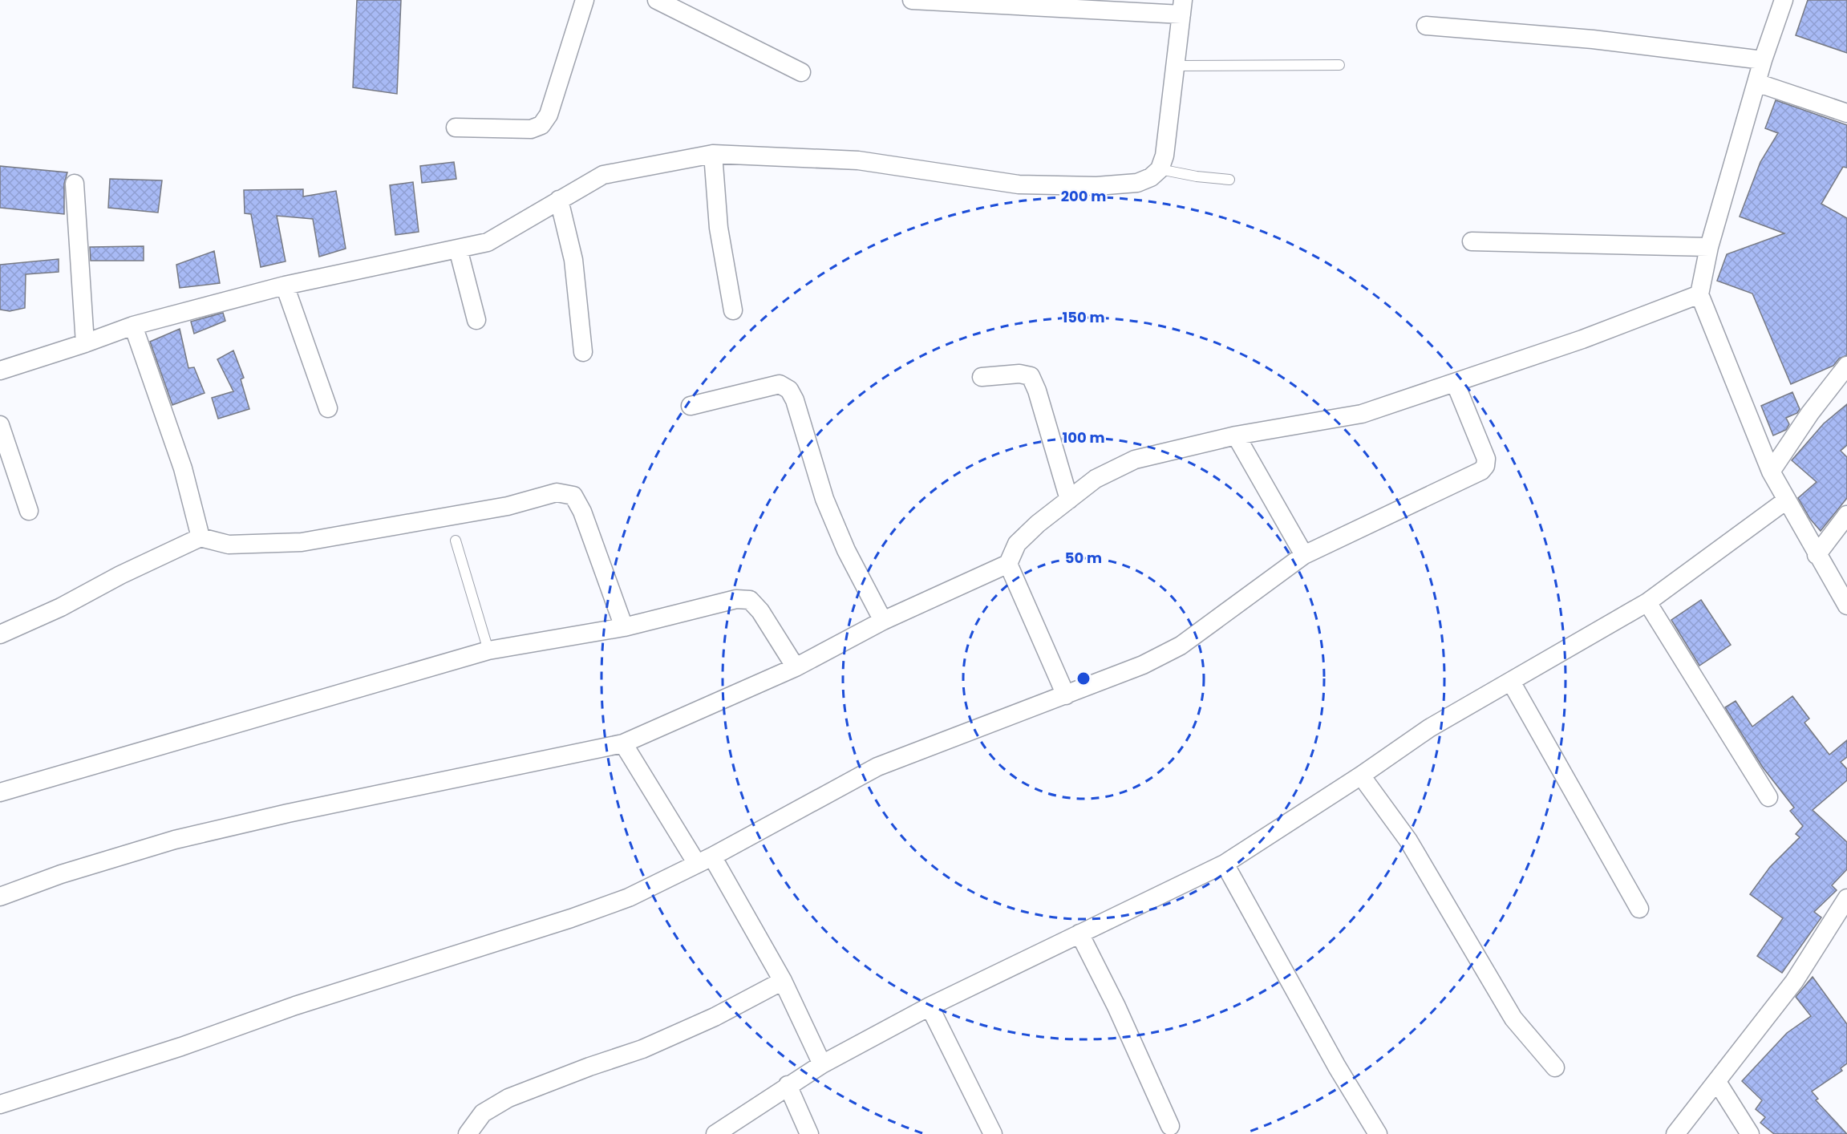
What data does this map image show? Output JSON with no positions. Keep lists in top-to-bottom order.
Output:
{
  "rings": [
    "200 m",
    "150 m",
    "100 m",
    "50 m"
  ]
}
